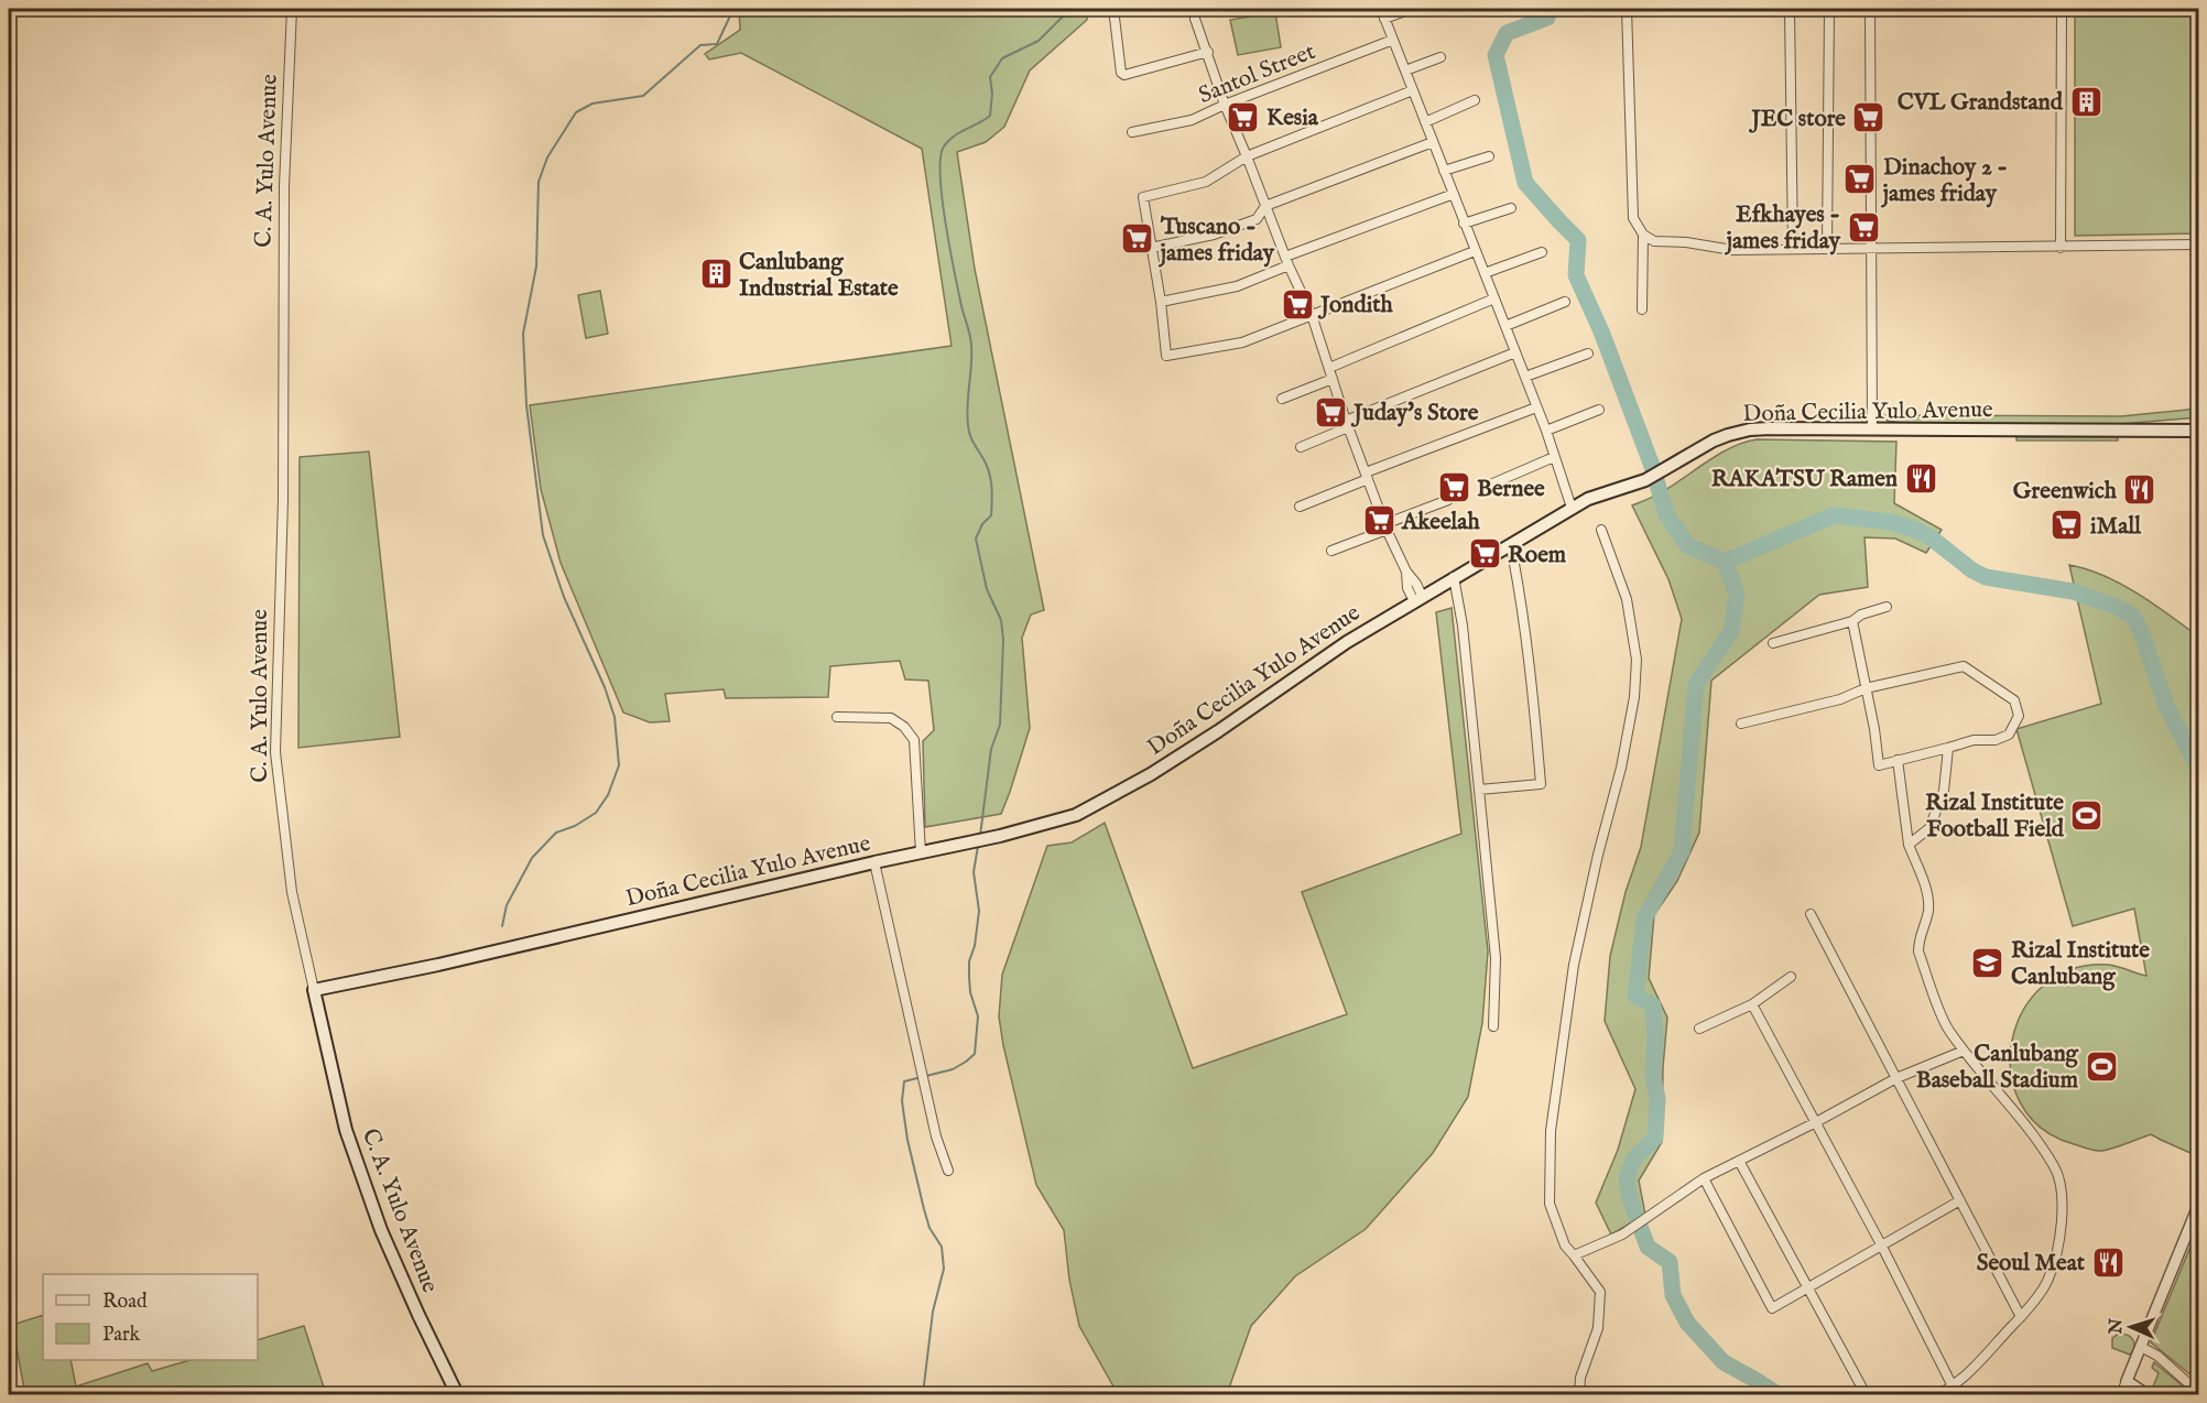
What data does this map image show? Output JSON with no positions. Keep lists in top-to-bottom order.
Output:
{
  "streets": {
    "main road": ["C. A. Yulo Avenue", "Doña Cecilia Yulo Avenue"],
    "street": ["Santol Street"]
  },
  "crossings": [
    ["C. A. Yulo Avenue", "Doña Cecilia Yulo Avenue"]
  ],
  "places": {
    "building": ["CVL Grandstand", "Canlubang Industrial Estate"],
    "supermarket": [
      "Kesia",
      "JEC store",
      "Dinachoy 2 - james friday",
      "Efkhayes - james friday",
      "Tuscano - james friday",
      "Jondith",
      "Juday's Store",
      "Bernee",
      "Akeelah",
      "iMall",
      "Roem"
    ],
    "restaurant": ["RAKATSU Ramen", "Greenwich", "Seoul Meat"],
    "sports": ["Rizal Institute Football Field", "Canlubang Baseball Stadium"],
    "school or university": ["Rizal Institute Canlubang"]
  },
  "legend": ["Road", "Park"],
  "north": "left"
}
